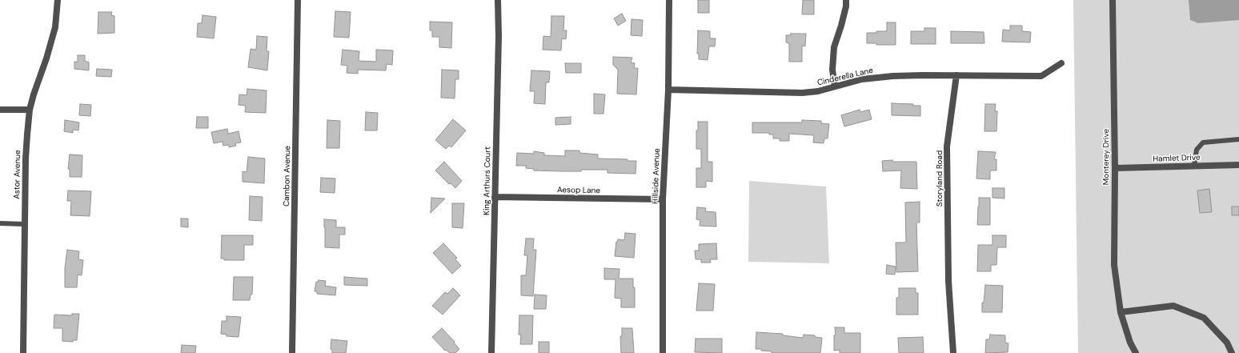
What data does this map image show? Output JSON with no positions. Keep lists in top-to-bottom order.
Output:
{
  "streets": {
    "street": [
      "Cinderella Lane",
      "Monterey Drive",
      "Hamlet Drive",
      "Astor Avenue",
      "Cambon Avenue",
      "Hillside Avenue",
      "Storyland Road",
      "King Arthurs Court",
      "Aesop Lane"
    ]
  },
  "crossings": [
    ["Cinderella Lane", "Hillside Avenue"],
    ["Cinderella Lane", "Storyland Road"],
    ["Monterey Drive", "Hamlet Drive"],
    ["Hillside Avenue", "Aesop Lane"],
    ["King Arthurs Court", "Aesop Lane"]
  ]
}
